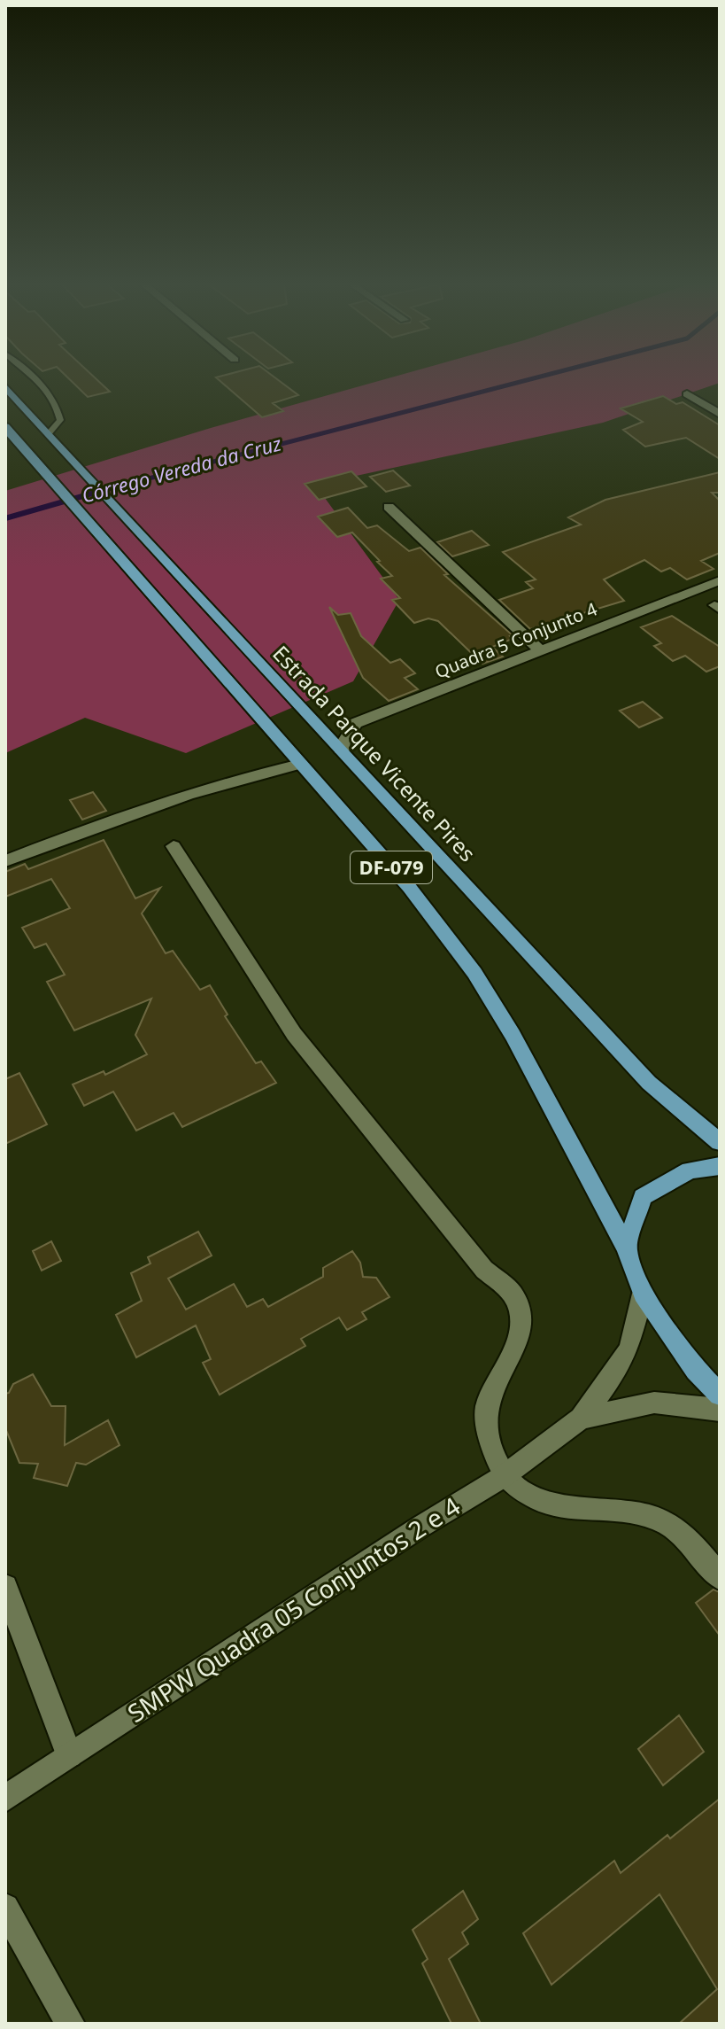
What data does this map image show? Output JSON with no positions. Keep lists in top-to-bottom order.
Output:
{
  "streets": {
    "main road": ["Estrada Parque Vicente Pires", "DF-079"],
    "street": ["Quadra 5 Conjunto 4", "SMPW Quadra 05 Conjuntos 2 e 4"]
  },
  "crossings": [
    ["Quadra 5 Conjunto 4", "Estrada Parque Vicente Pires"],
    ["DF-079", "SMPW Quadra 05 Conjuntos 2 e 4"]
  ],
  "water": ["Córrego Vereda da Cruz"]
}
